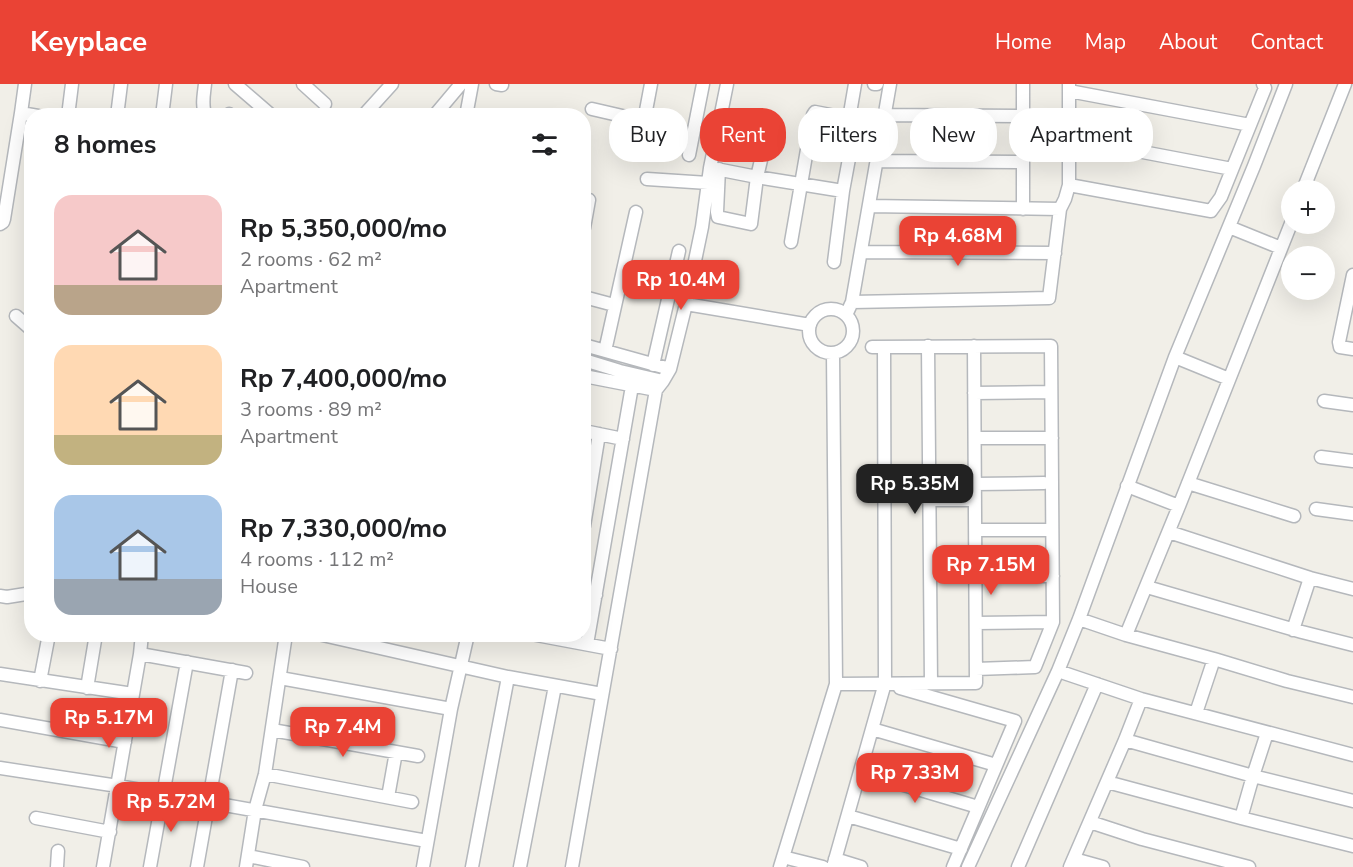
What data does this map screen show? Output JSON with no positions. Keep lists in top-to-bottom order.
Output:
{
  "page": {
    "header": "Keyplace",
    "nav": [
      "Home",
      "Map",
      "About",
      "Contact"
    ],
    "chip": [
      "Buy",
      "Rent",
      "Filters",
      "New",
      "Apartment"
    ],
    "heading": "8 homes",
    "map_buttons": ["+", "−"],
    "list": [
      {
        "name": "Rp 5,350,000/mo",
        "note": "2 rooms · 62 m² · Apartment"
      },
      {
        "name": "Rp 7,400,000/mo",
        "note": "3 rooms · 89 m² · Apartment"
      },
      {
        "name": "Rp 7,330,000/mo",
        "note": "4 rooms · 112 m² · House"
      }
    ],
    "price": [
      "Rp 4.68M",
      "Rp 10.4M",
      "Rp 5.35M",
      "Rp 7.15M",
      "Rp 5.17M",
      "Rp 7.4M",
      "Rp 7.33M",
      "Rp 5.72M"
    ]
  }
}
